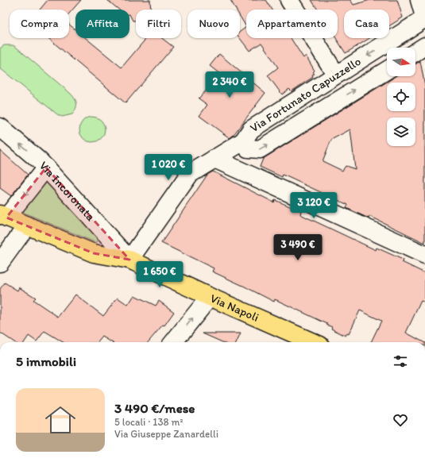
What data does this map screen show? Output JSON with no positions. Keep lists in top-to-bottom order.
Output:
{
  "streets": {
    "main road": ["Via Napoli"],
    "street": ["Via Fortunato Capuzzello", "Via Incoronata"]
  },
  "crossings": [
    ["Via Incoronata", "Via Napoli"]
  ],
  "north": "right",
  "page": {
    "chip": [
      "Compra",
      "Affitta",
      "Filtri",
      "Nuovo",
      "Appartamento",
      "Casa"
    ],
    "price": [
      "2 340 €",
      "1 020 €",
      "3 120 €",
      "3 490 €",
      "1 650 €"
    ],
    "heading": "5 immobili",
    "list": [
      {
        "name": "3 490 €/mese",
        "note": "5 locali · 138 m² · Via Giuseppe Zanardelli"
      }
    ]
  }
}
